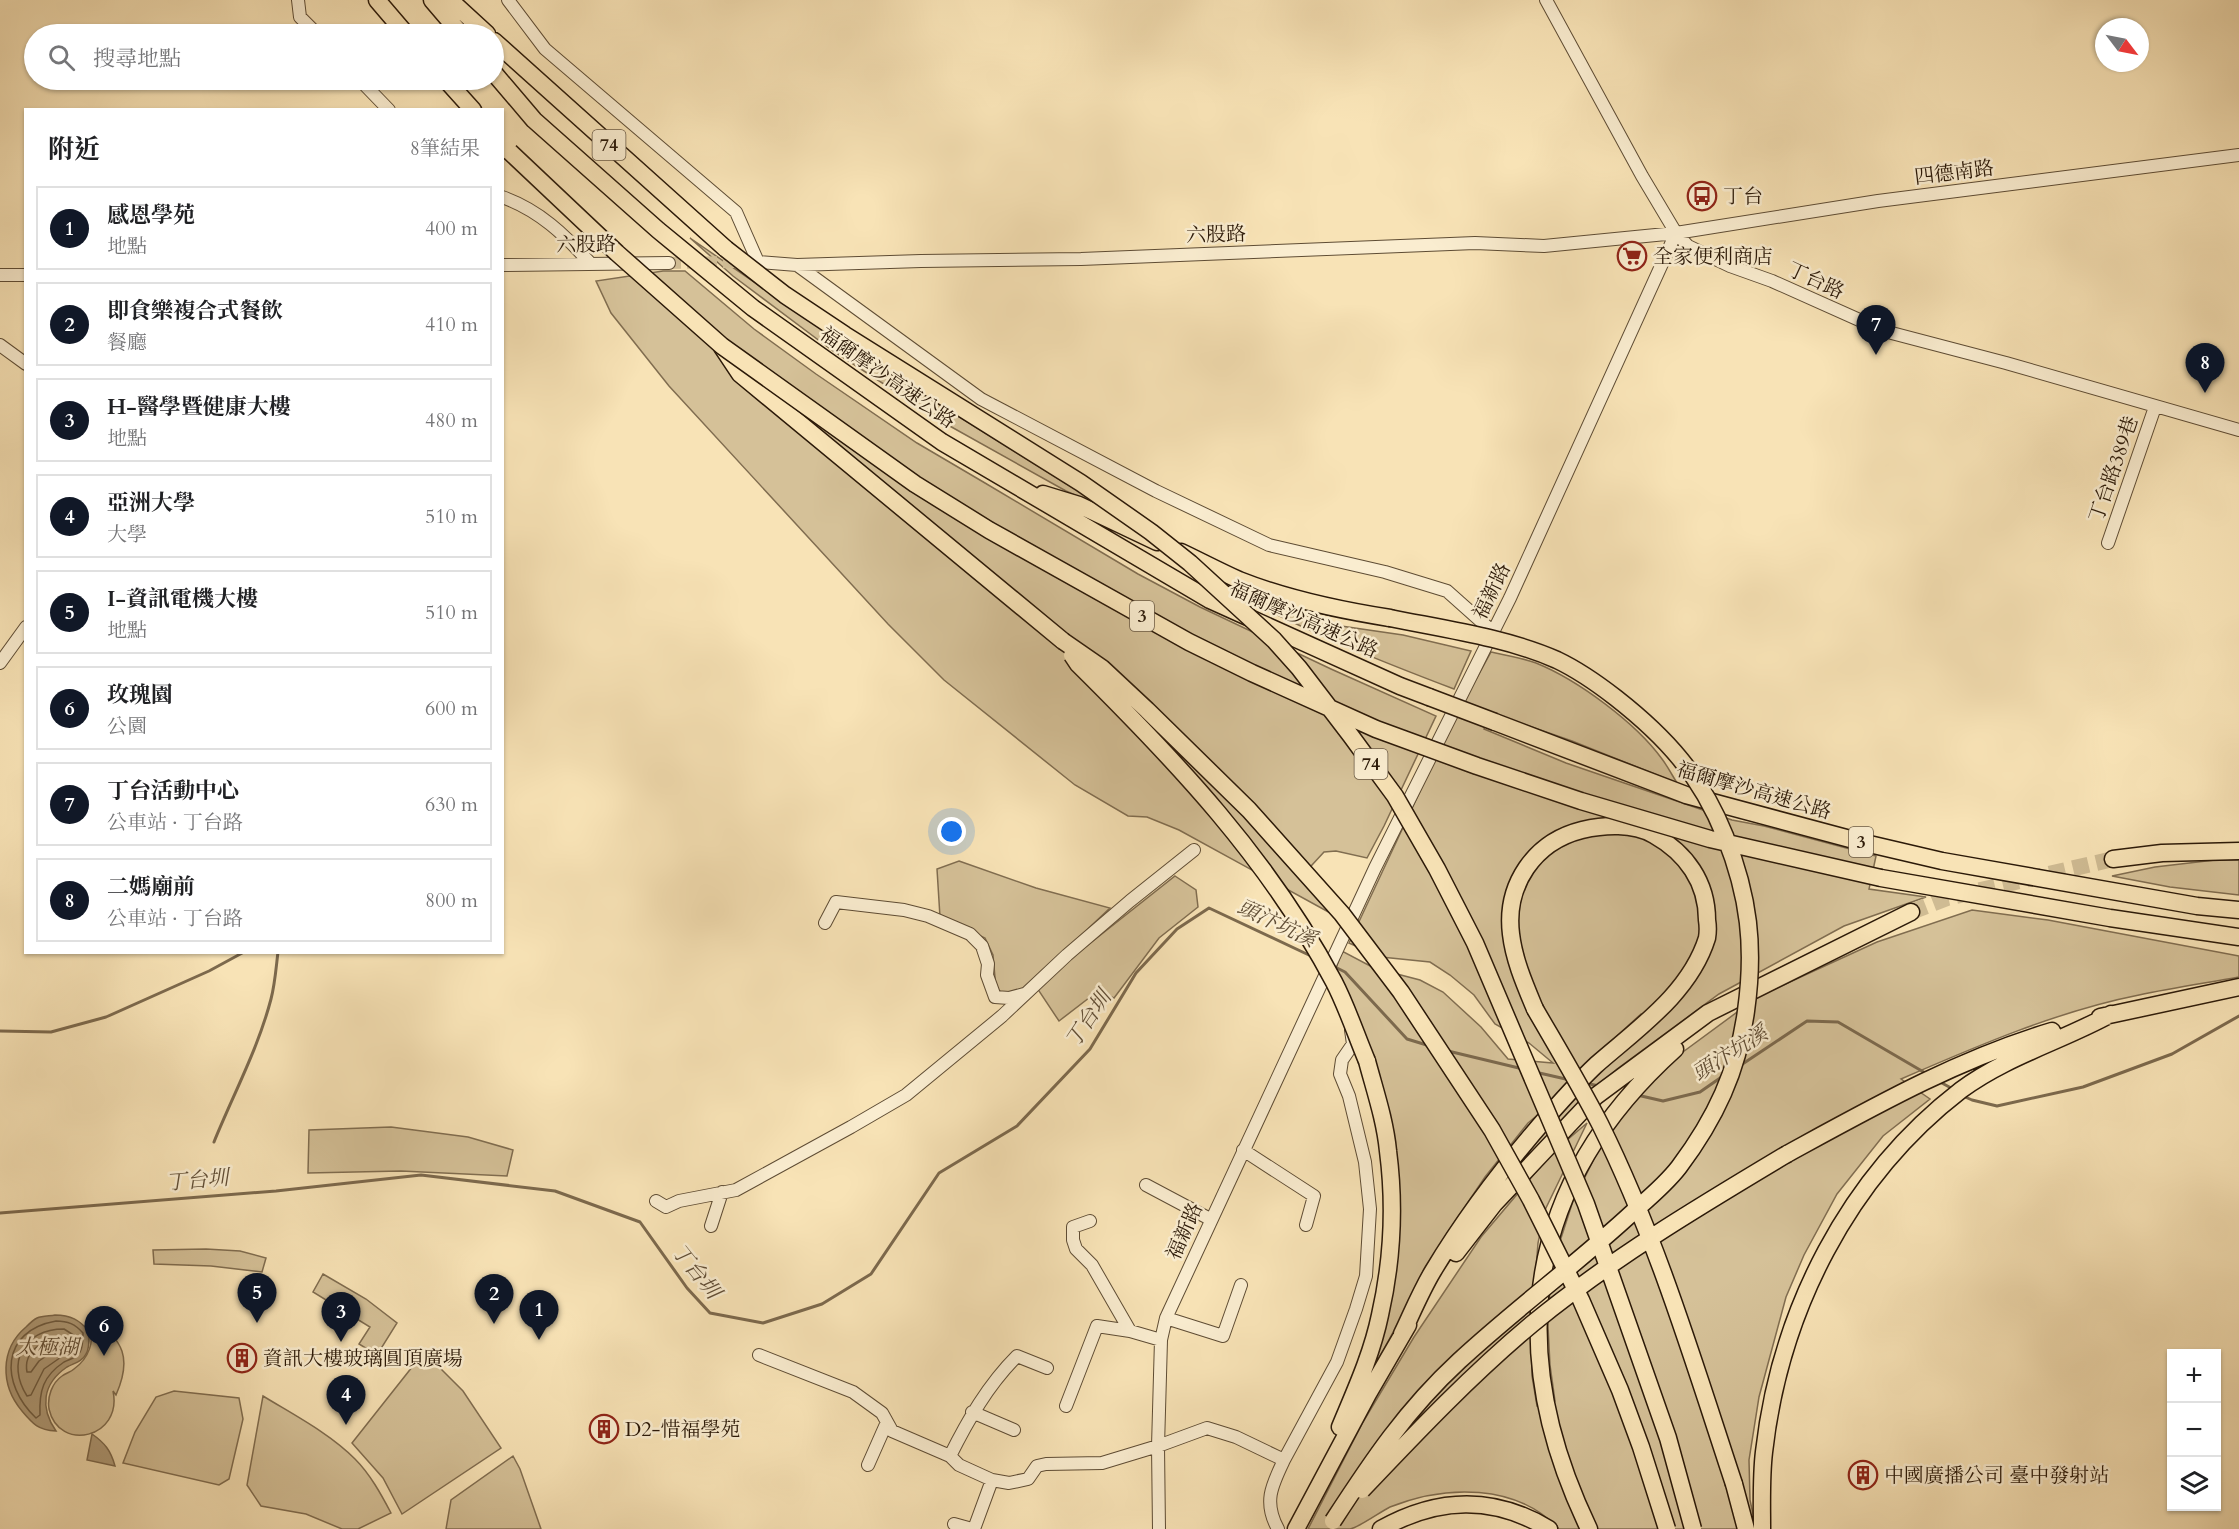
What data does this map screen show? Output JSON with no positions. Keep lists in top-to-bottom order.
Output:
{
  "streets": {
    "highway": ["74", "福爾摩沙高速公路", "3"],
    "street": [
      "四德南路",
      "六股路",
      "丁台路",
      "丁台路389巷",
      "福新路"
    ]
  },
  "crossings": [
    ["四德南路", "六股路"],
    ["四德南路", "丁台路"],
    ["四德南路", "福新路"],
    ["六股路", "丁台路"],
    ["六股路", "福新路"],
    ["丁台路", "丁台路389巷"],
    ["丁台路", "福新路"]
  ],
  "water": ["頭汴坑溪", "丁台圳", "太極湖"],
  "places": {
    "bus stop": ["丁台"],
    "supermarket": ["全家便利商店"],
    "building": ["資訊大樓玻璃圓頂廣場", "D2-惜福學苑", "中國廣播公司 臺中發射站"]
  },
  "north": "bottom right",
  "page": {
    "search": "搜尋地點",
    "heading": ["附近", "8筆結果"],
    "list": [
      {
        "mark": "1",
        "name": "感恩學苑",
        "note": "地點",
        "value": "400 m"
      },
      {
        "mark": "2",
        "name": "即食樂複合式餐飲",
        "note": "餐廳",
        "value": "410 m"
      },
      {
        "mark": "3",
        "name": "H-醫學暨健康大樓",
        "note": "地點",
        "value": "480 m"
      },
      {
        "mark": "4",
        "name": "亞洲大學",
        "note": "大學",
        "value": "510 m"
      },
      {
        "mark": "5",
        "name": "I-資訊電機大樓",
        "note": "地點",
        "value": "510 m"
      },
      {
        "mark": "6",
        "name": "玫瑰園",
        "note": "公園",
        "value": "600 m"
      },
      {
        "mark": "7",
        "name": "丁台活動中心",
        "note": "公車站 · 丁台路",
        "value": "630 m"
      },
      {
        "mark": "8",
        "name": "二媽廟前",
        "note": "公車站 · 丁台路",
        "value": "800 m"
      }
    ],
    "pins": [
      "7",
      "8",
      "5",
      "2",
      "1",
      "3",
      "6",
      "4"
    ],
    "map_buttons": ["+", "−"]
  }
}
